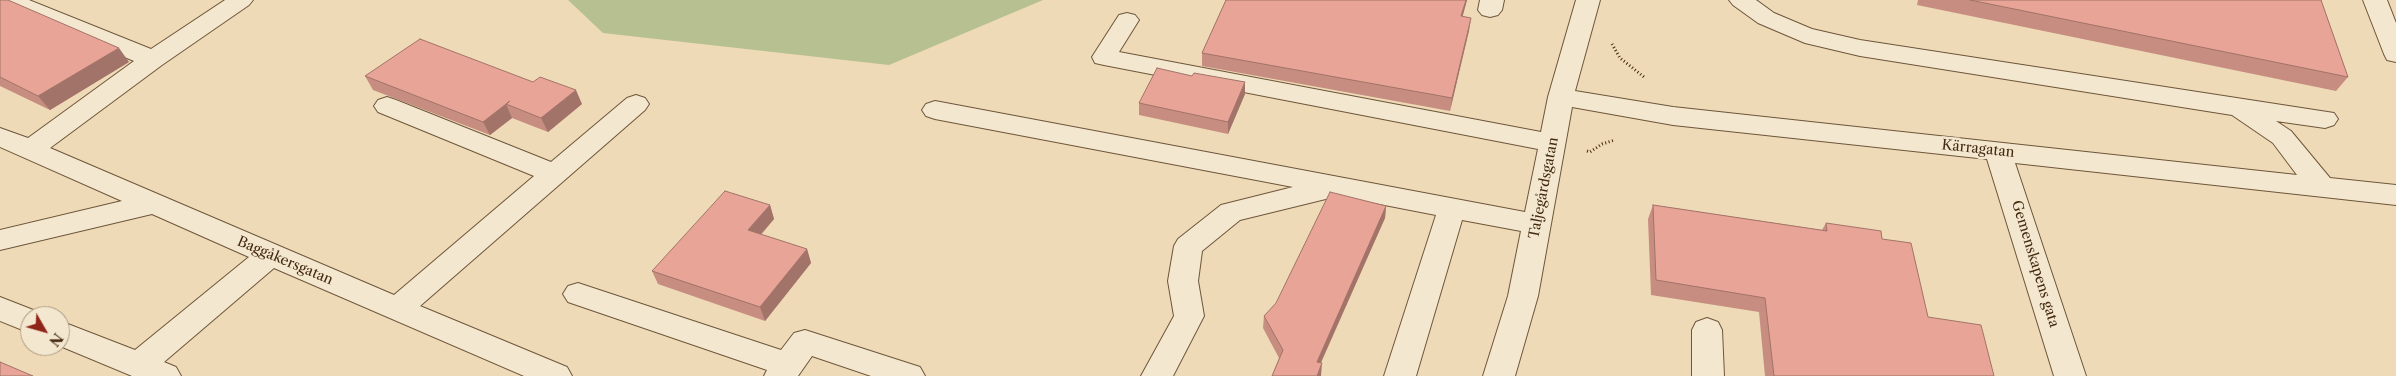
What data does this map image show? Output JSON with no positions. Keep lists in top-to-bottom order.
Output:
{
  "streets": {
    "street": [
      "Kärragatan",
      "Taljegårdsgatan",
      "Baggåkersgatan",
      "Gemenskapens gata"
    ]
  },
  "crossings": [
    ["Kärragatan", "Taljegårdsgatan"],
    ["Kärragatan", "Gemenskapens gata"]
  ],
  "north": "bottom right"
}
